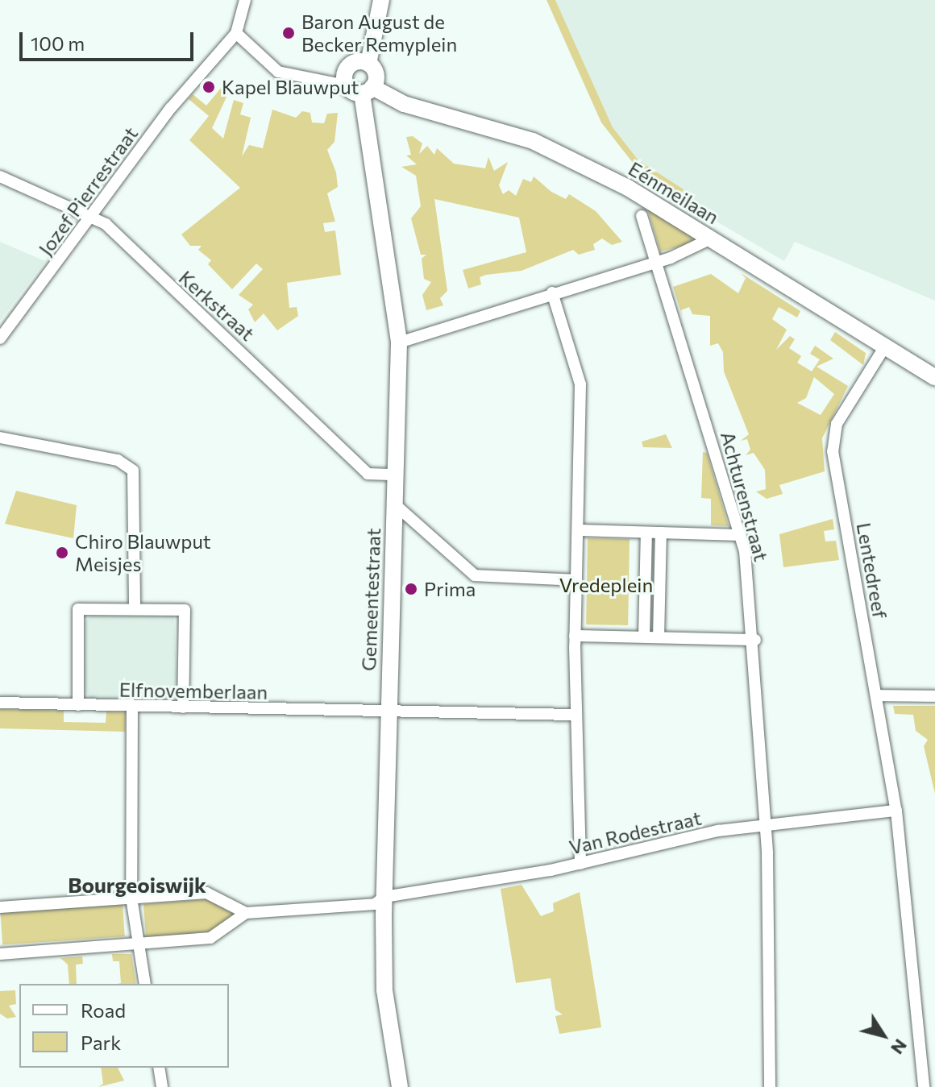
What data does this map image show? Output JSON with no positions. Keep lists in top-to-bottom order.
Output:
{
  "streets": {
    "street": [
      "Jozef Pierrestraat",
      "Eénmeilaan",
      "Kerkstraat",
      "Achturenstraat",
      "Lentedreef",
      "Gemeentestraat",
      "Elfnovemberlaan",
      "Van Rodestraat"
    ]
  },
  "crossings": [
    ["Jozef Pierrestraat", "Kerkstraat"],
    ["Eénmeilaan", "Lentedreef"],
    ["Eénmeilaan", "Gemeentestraat"],
    ["Kerkstraat", "Gemeentestraat"],
    ["Achturenstraat", "Van Rodestraat"],
    ["Lentedreef", "Van Rodestraat"],
    ["Gemeentestraat", "Elfnovemberlaan"],
    ["Gemeentestraat", "Van Rodestraat"]
  ],
  "districts": ["Bourgeoiswijk"],
  "parks": ["Vredeplein"],
  "places": [
    "Baron August de Becker Remyplein",
    "Kapel Blauwput",
    "Chiro Blauwput Meisjes",
    "Prima"
  ],
  "legend": ["Road", "Park"],
  "scale_bar": "100 m",
  "north": "bottom right"
}
